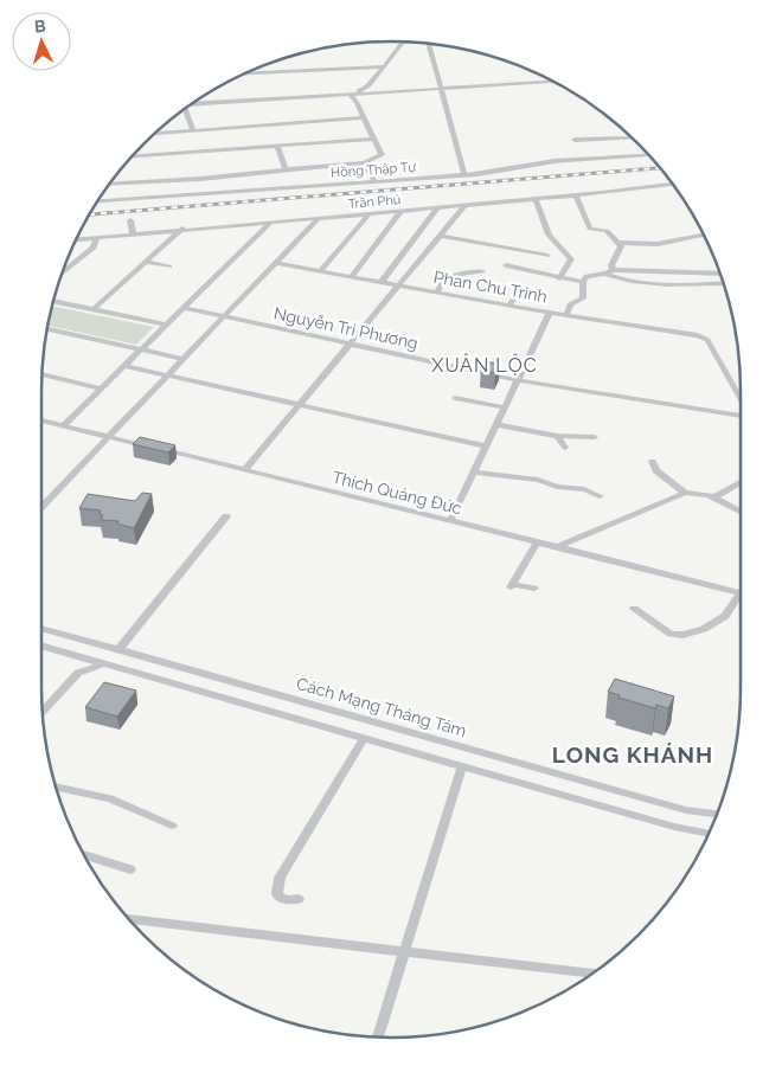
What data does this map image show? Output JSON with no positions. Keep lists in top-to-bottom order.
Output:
{
  "streets": {
    "street": [
      "Hồng Thập Tự",
      "Trần Phú",
      "Phan Chu Trinh",
      "Nguyễn Tri Phương",
      "Thích Quảng Đức",
      "Cách Mạng Tháng Tám"
    ]
  },
  "districts": ["XUÂN LỘC", "LONG KHÁNH"],
  "north": "top"
}
